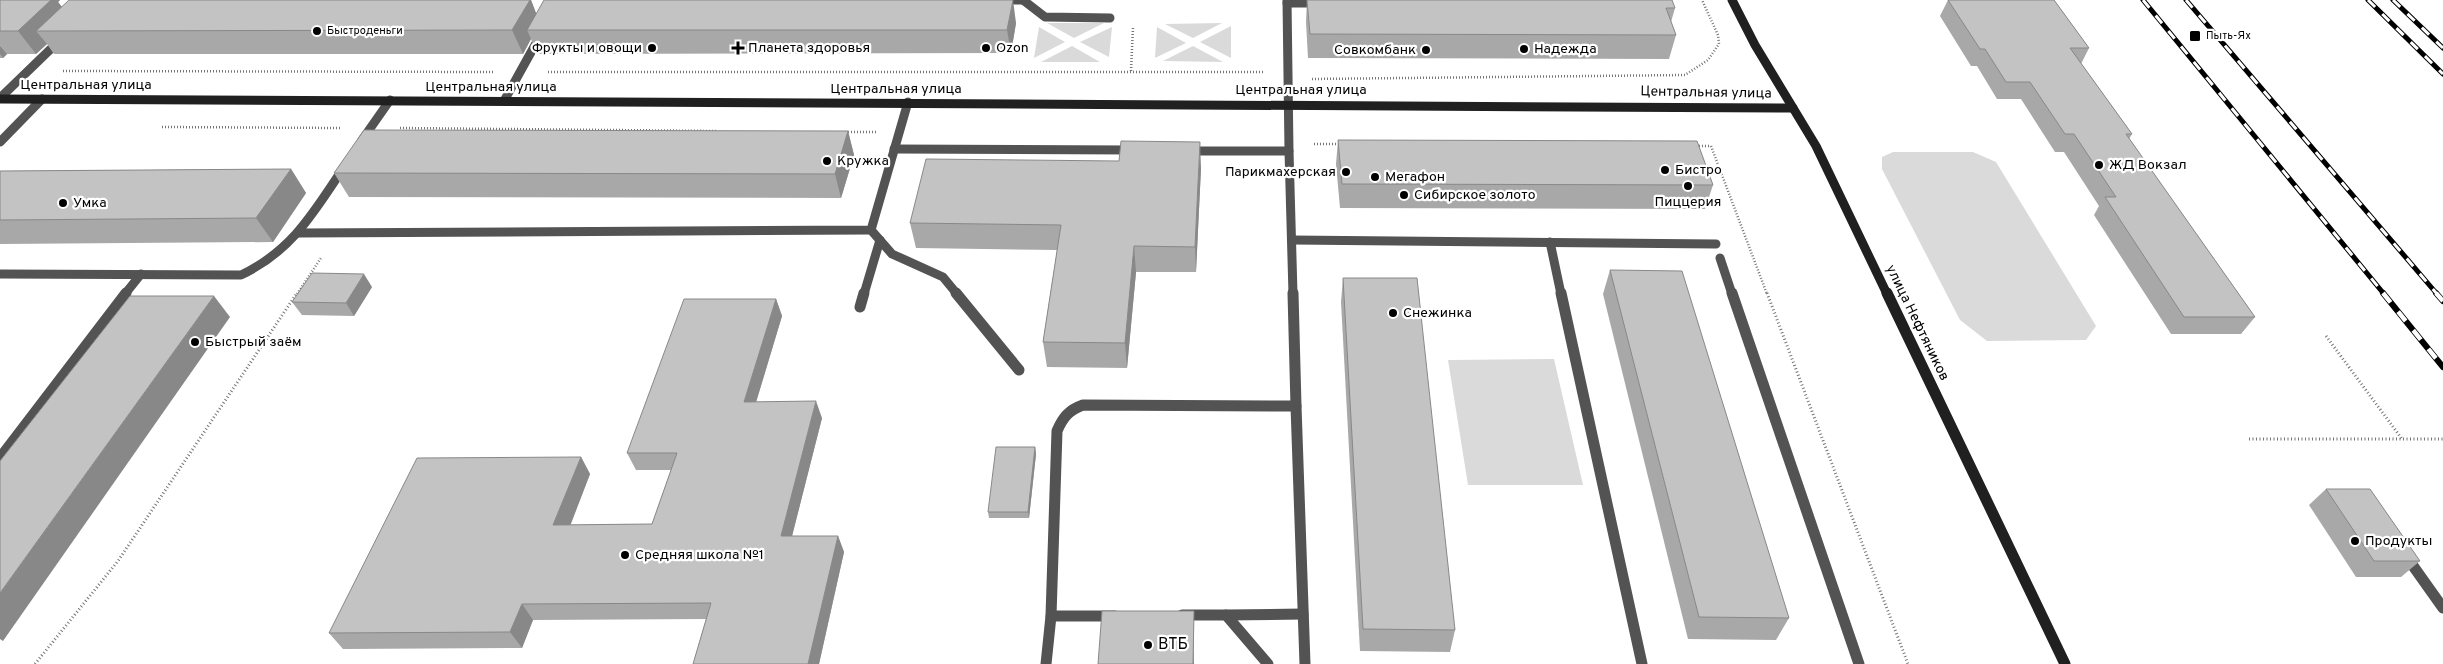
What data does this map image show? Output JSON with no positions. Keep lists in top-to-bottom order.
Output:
{
  "streets": {
    "main road": ["Центральная улица", "улица Нефтяников"]
  },
  "crossings": [
    ["Центральная улица", "улица Нефтяников"]
  ],
  "places": {
    "other": [
      "Быстроденьги",
      "Фрукты и овощи",
      "Ozon",
      "Надежда",
      "Совкомбанк",
      "Кружка",
      "ЖД Вокзал",
      "Бистро",
      "Парикмахерская",
      "Мегафон",
      "Пиццерия",
      "Сибирское золото",
      "Умка",
      "Снежинка",
      "Быстрый заём",
      "Продукты",
      "Средняя школа №1",
      "ВТБ"
    ],
    "transit": ["Пыть-Ях"],
    "health": ["Планета здоровья"]
  }
}
